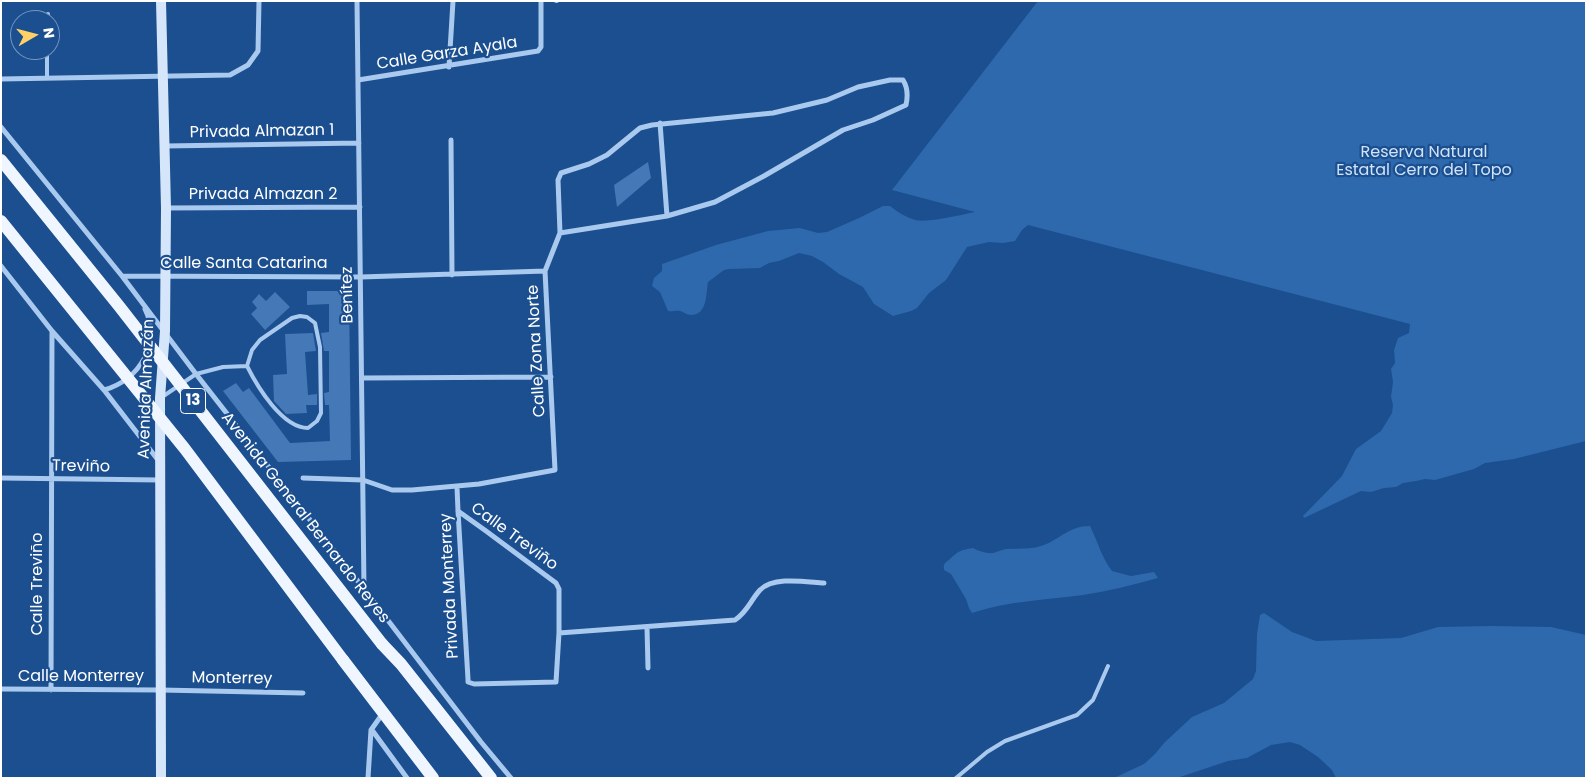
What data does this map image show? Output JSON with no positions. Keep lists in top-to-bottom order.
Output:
{
  "streets": {
    "main road": ["Avenida Almazán", "13", "Avenida General Bernardo Reyes"],
    "street": [
      "Calle Garza Ayala",
      "Privada Almazan 1",
      "Privada Almazan 2",
      "Calle Santa Catarina",
      "Benítez",
      "Calle Zona Norte",
      "Treviño",
      "Calle Treviño",
      "Privada Monterrey",
      "Calle Monterrey",
      "Monterrey"
    ]
  },
  "crossings": [
    ["Calle Garza Ayala", "Benítez"],
    ["Privada Almazan 1", "Benítez"],
    ["Privada Almazan 1", "Avenida Almazán"],
    ["Privada Almazan 2", "Benítez"],
    ["Privada Almazan 2", "Avenida Almazán"],
    ["Calle Santa Catarina", "Benítez"],
    ["Calle Santa Catarina", "Calle Zona Norte"],
    ["Calle Santa Catarina", "Avenida Almazán"],
    ["Calle Zona Norte", "Privada Monterrey"],
    ["Avenida Almazán", "Treviño"],
    ["Avenida Almazán", "Calle Monterrey"],
    ["Avenida Almazán", "Monterrey"],
    ["Treviño", "Calle Treviño"],
    ["Calle Treviño", "Privada Monterrey"],
    ["Calle Treviño", "Calle Monterrey"],
    ["Calle Monterrey", "Monterrey"]
  ],
  "parks": ["Reserva Natural Estatal Cerro del Topo"],
  "north": "right"
}
